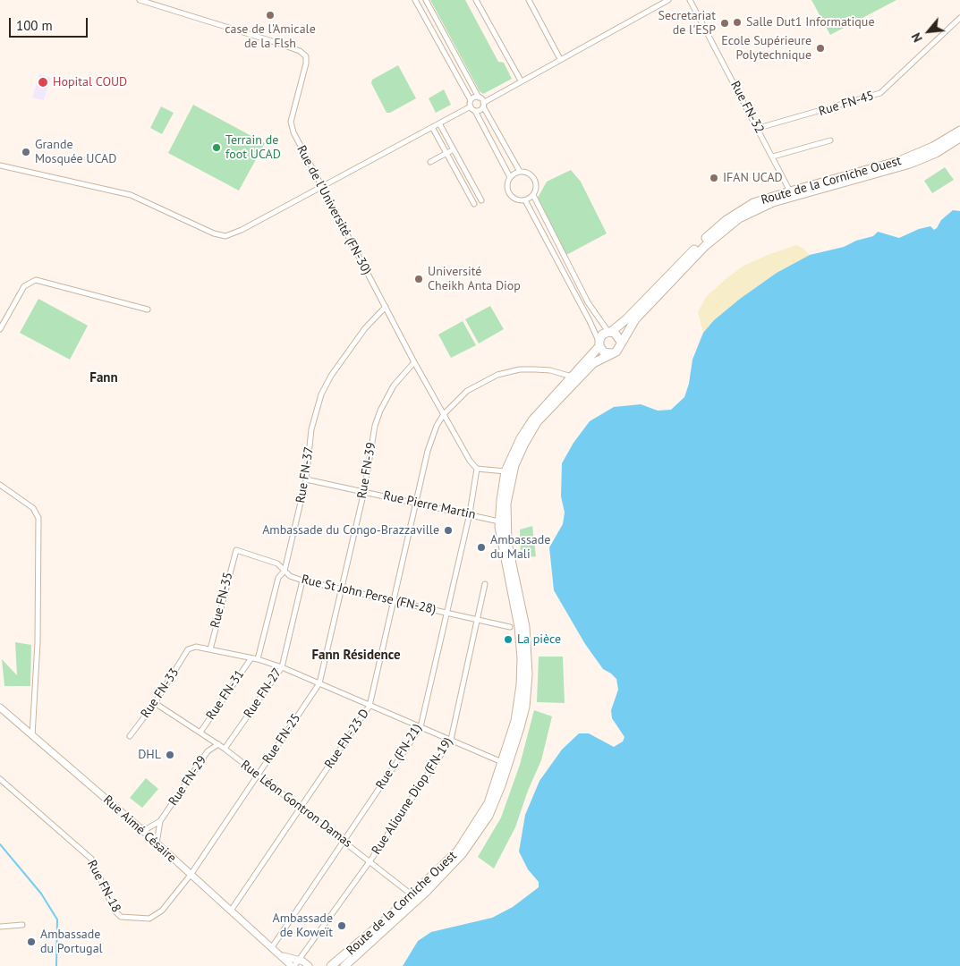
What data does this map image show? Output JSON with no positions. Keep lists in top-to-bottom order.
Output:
{
  "streets": {
    "highway": ["Route de la Corniche Ouest"],
    "street": [
      "Rue FN-45",
      "Rue FN-32",
      "Rue de l'Université (FN-30)",
      "Rue FN-39",
      "Rue FN-37",
      "Rue Pierre Martin",
      "Rue St John Perse (FN-28)",
      "Rue FN-35",
      "Rue FN-33",
      "Rue FN-27",
      "Rue FN-31",
      "Rue FN-25",
      "Rue FN-23 D",
      "Rue C (FN-21)",
      "Rue FN-29",
      "Rue Alioune Diop (FN-19)",
      "Rue Léon Gontron Damas",
      "Rue Aimé Césaire",
      "Rue FN-18"
    ]
  },
  "crossings": [
    ["Rue FN-45", "Rue FN-32"],
    ["Rue FN-32", "Route de la Corniche Ouest"],
    ["Route de la Corniche Ouest", "Rue Pierre Martin"],
    ["Route de la Corniche Ouest", "Rue FN-23 D"],
    ["Route de la Corniche Ouest", "Rue Léon Gontron Damas"],
    ["Rue de l'Université (FN-30)", "Rue FN-39"],
    ["Rue de l'Université (FN-30)", "Rue FN-37"],
    ["Rue de l'Université (FN-30)", "Rue FN-23 D"],
    ["Rue FN-39", "Rue Pierre Martin"],
    ["Rue FN-39", "Rue St John Perse (FN-28)"],
    ["Rue FN-39", "Rue FN-25"],
    ["Rue FN-37", "Rue Pierre Martin"],
    ["Rue FN-37", "Rue St John Perse (FN-28)"],
    ["Rue Pierre Martin", "Rue FN-23 D"],
    ["Rue Pierre Martin", "Rue C (FN-21)"],
    ["Rue St John Perse (FN-28)", "Rue FN-35"],
    ["Rue St John Perse (FN-28)", "Rue FN-27"],
    ["Rue St John Perse (FN-28)", "Rue FN-25"],
    ["Rue St John Perse (FN-28)", "Rue FN-23 D"],
    ["Rue St John Perse (FN-28)", "Rue C (FN-21)"],
    ["Rue St John Perse (FN-28)", "Rue Alioune Diop (FN-19)"],
    ["Rue FN-35", "Rue FN-33"],
    ["Rue FN-33", "Rue Léon Gontron Damas"],
    ["Rue FN-27", "Rue Léon Gontron Damas"],
    ["Rue FN-31", "Rue Léon Gontron Damas"],
    ["Rue FN-25", "Rue Léon Gontron Damas"],
    ["Rue FN-25", "Rue Aimé Césaire"],
    ["Rue FN-25", "Rue FN-18"],
    ["Rue FN-23 D", "Rue Léon Gontron Damas"],
    ["Rue FN-23 D", "Rue Aimé Césaire"],
    ["Rue C (FN-21)", "Rue Léon Gontron Damas"],
    ["Rue C (FN-21)", "Rue Aimé Césaire"],
    ["Rue FN-29", "Rue Léon Gontron Damas"],
    ["Rue Alioune Diop (FN-19)", "Rue Léon Gontron Damas"],
    ["Rue Alioune Diop (FN-19)", "Rue Aimé Césaire"],
    ["Rue Aimé Césaire", "Rue FN-18"]
  ],
  "districts": ["Fann", "Fann Résidence"],
  "places": [
    "case de l'Amicale de la Flsh",
    "Salle Dut1 Informatique",
    "Secretariat de l'ESP",
    "Ecole Supérieure Polytechnique",
    "Hopital COUD",
    "Terrain de foot UCAD",
    "Grande Mosquée UCAD",
    "IFAN UCAD",
    "Université Cheikh Anta Diop",
    "Ambassade du Congo-Brazzaville",
    "Ambassade du Mali",
    "La pièce",
    "DHL",
    "Ambassade de Koweït",
    "Ambassade du Portugal"
  ],
  "scale_bar": "100 m",
  "north": "bottom left"
}
